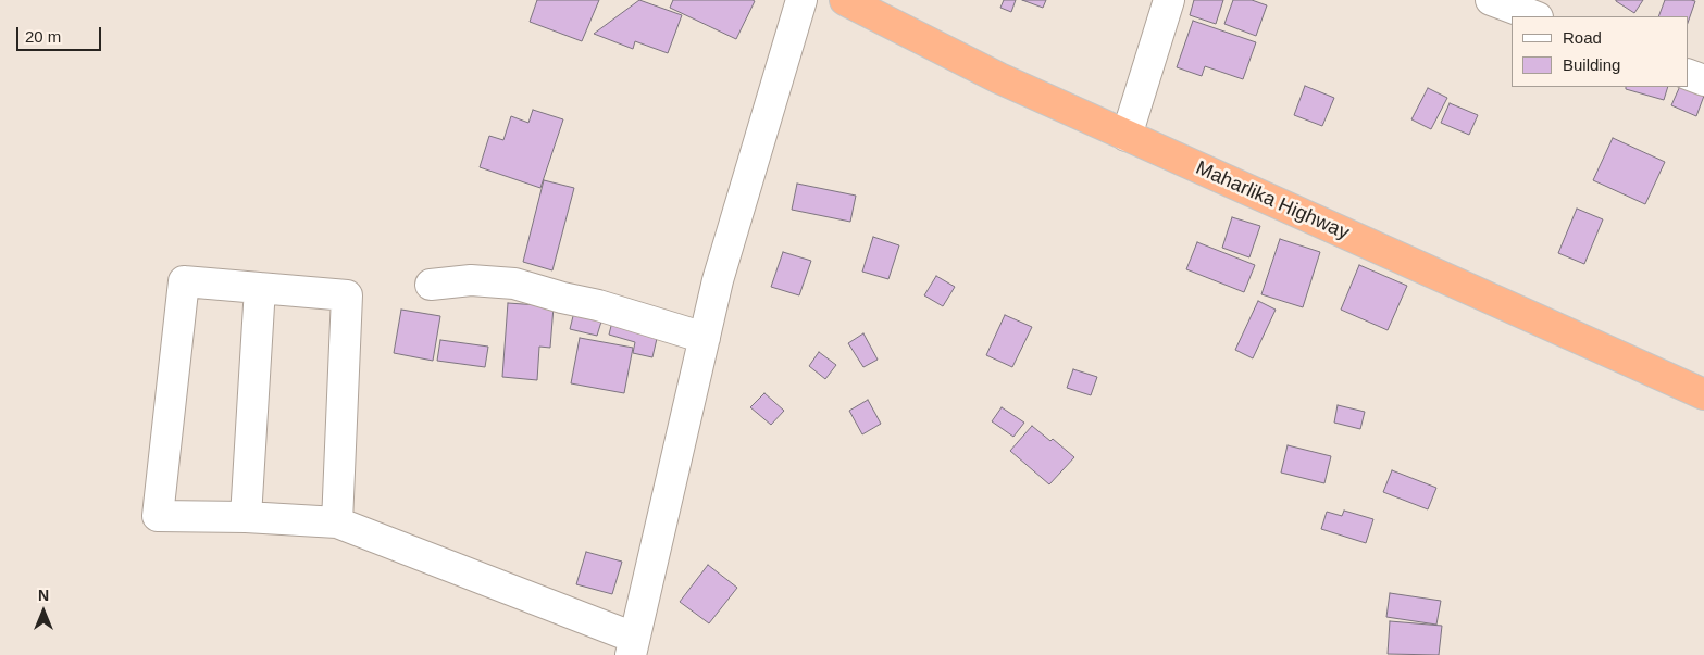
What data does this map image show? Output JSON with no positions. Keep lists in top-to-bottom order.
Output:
{
  "streets": {
    "highway": ["Maharlika Highway"]
  },
  "legend": ["Road", "Building"],
  "scale_bar": "20 m",
  "north": "top"
}
